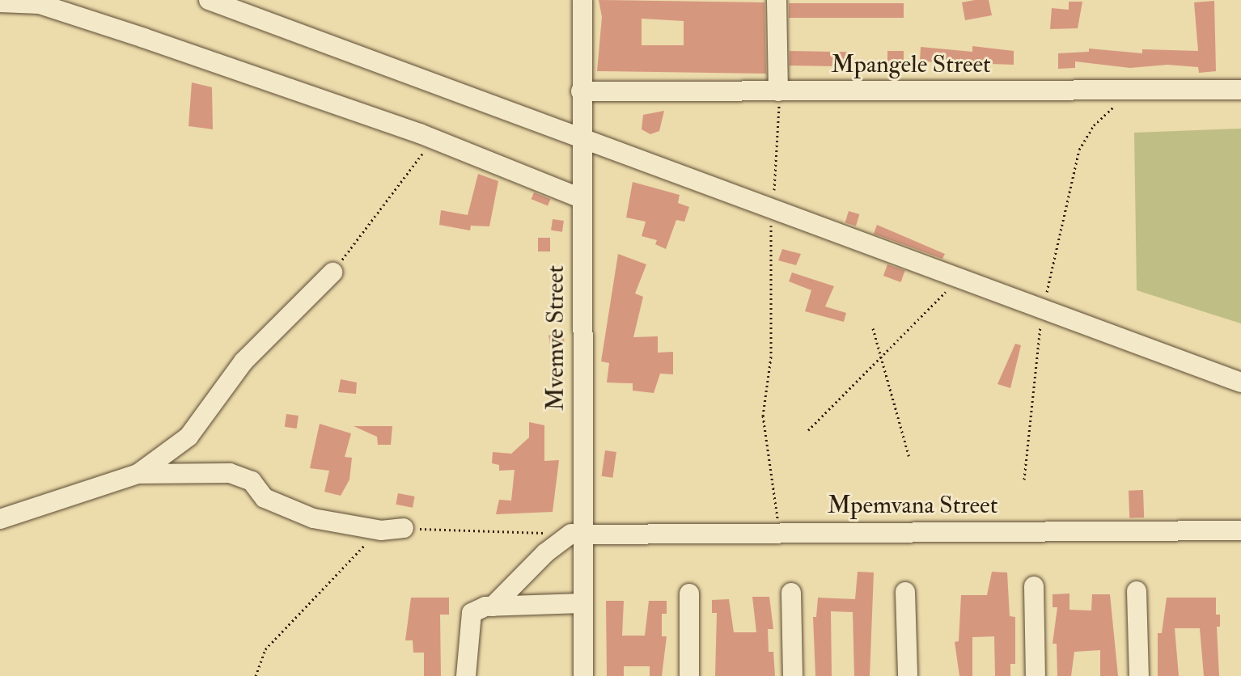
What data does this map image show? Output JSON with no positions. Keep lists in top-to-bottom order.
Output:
{
  "streets": {
    "street": ["Mpangele Street", "Mvemve Street", "Mpemvana Street"]
  },
  "crossings": [
    ["Mpangele Street", "Mvemve Street"],
    ["Mvemve Street", "Mpemvana Street"]
  ]
}
